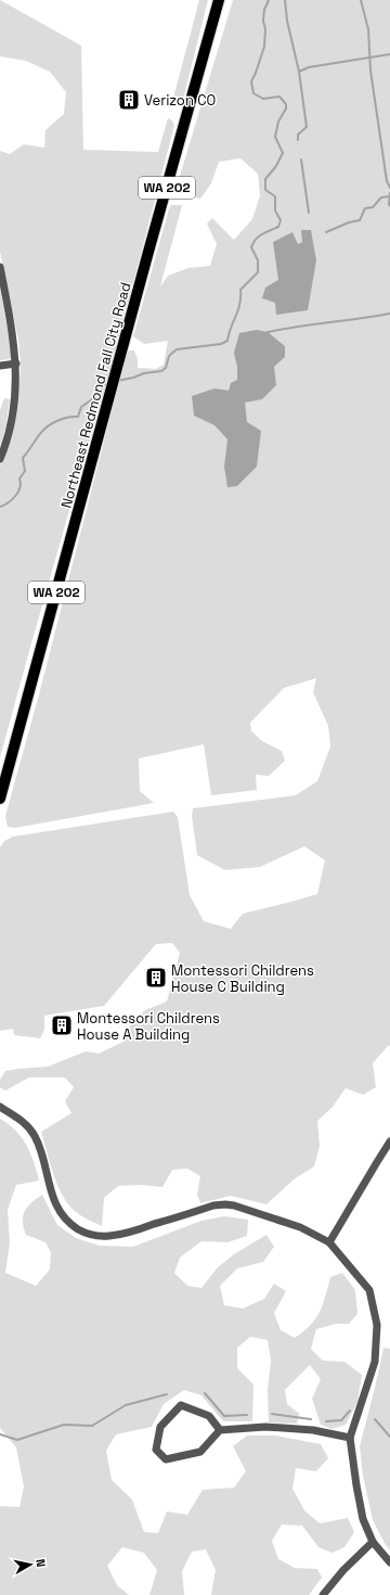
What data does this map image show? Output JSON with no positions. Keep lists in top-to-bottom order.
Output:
{
  "streets": {
    "main road": ["WA 202", "Northeast Redmond Fall City Road"]
  },
  "places": {
    "building": ["Verizon CO", "Montessori Childrens House C Building", "Montessori Childrens House A Building"]
  },
  "north": "right"
}
